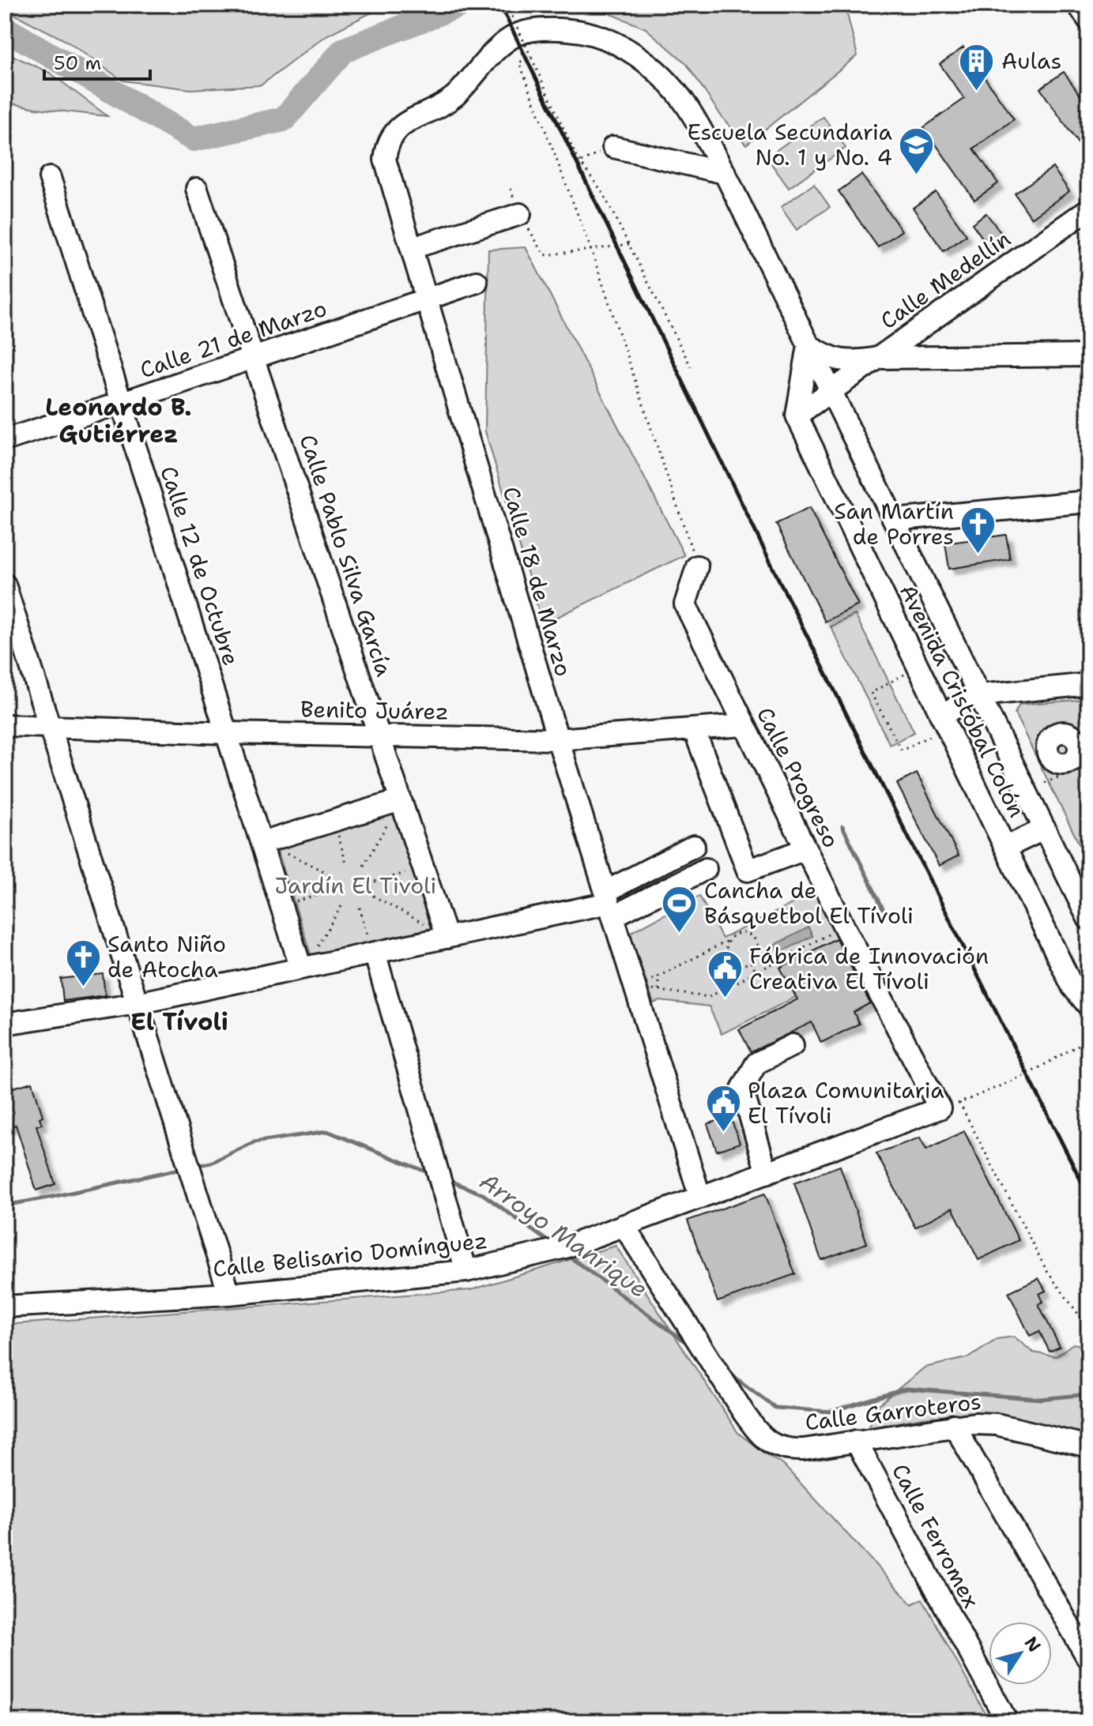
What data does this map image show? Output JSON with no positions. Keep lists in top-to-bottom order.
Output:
{
  "streets": {
    "street": [
      "Calle Medellín",
      "Calle 21 de Marzo",
      "Calle Pablo Silva García",
      "Calle 12 de Octubre",
      "Calle 18 de Marzo",
      "Avenida Cristóbal Colón",
      "Benito Juárez",
      "Calle Progreso",
      "Calle Belisario Domínguez",
      "Calle Garroteros",
      "Calle Ferromex"
    ]
  },
  "crossings": [
    ["Calle Medellín", "Avenida Cristóbal Colón"],
    ["Calle 21 de Marzo", "Calle Pablo Silva García"],
    ["Calle 21 de Marzo", "Calle 12 de Octubre"],
    ["Calle 21 de Marzo", "Calle 18 de Marzo"],
    ["Calle Pablo Silva García", "Benito Juárez"],
    ["Calle 12 de Octubre", "Benito Juárez"],
    ["Calle 18 de Marzo", "Avenida Cristóbal Colón"],
    ["Calle 18 de Marzo", "Benito Juárez"],
    ["Calle 18 de Marzo", "Calle Belisario Domínguez"],
    ["Benito Juárez", "Calle Progreso"],
    ["Calle Progreso", "Calle Belisario Domínguez"],
    ["Calle Belisario Domínguez", "Calle Garroteros"],
    ["Calle Garroteros", "Calle Ferromex"]
  ],
  "districts": ["Leonardo B. Gutiérrez", "El Tívoli"],
  "water": ["Arroyo Manrique"],
  "parks": ["Jardín El Tivoli"],
  "places": {
    "building": ["Aulas"],
    "school or university": ["Escuela Secundaria No. 1 y No. 4"],
    "church": ["San Martín de Porres", "Santo Niño de Atocha"],
    "sports": ["Cancha de Básquetbol El Tívoli"],
    "public building": ["Fábrica de Innovación Creativa El Tívoli", "Plaza Comunitaria El Tívoli"]
  },
  "scale_bar": "50 m",
  "north": "top right"
}
